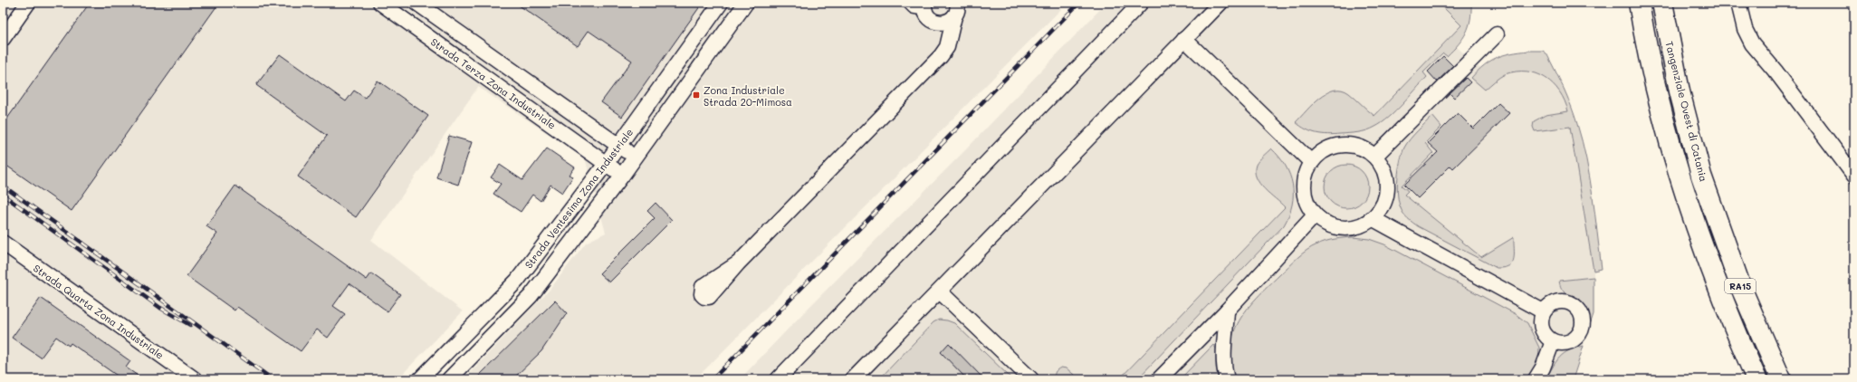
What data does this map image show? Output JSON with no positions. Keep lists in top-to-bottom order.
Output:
{
  "streets": {
    "highway": ["Tangenziale Ovest di Catania", "RA15"],
    "street": ["Strada Terza Zona Industriale", "Strada Ventesima Zona Industriale", "Strada Quarta Zona Industriale"]
  },
  "crossings": [
    ["Strada Terza Zona Industriale", "Strada Ventesima Zona Industriale"]
  ],
  "places": {
    "transit": ["Zona Industriale Strada 20-Mimosa"]
  }
}
